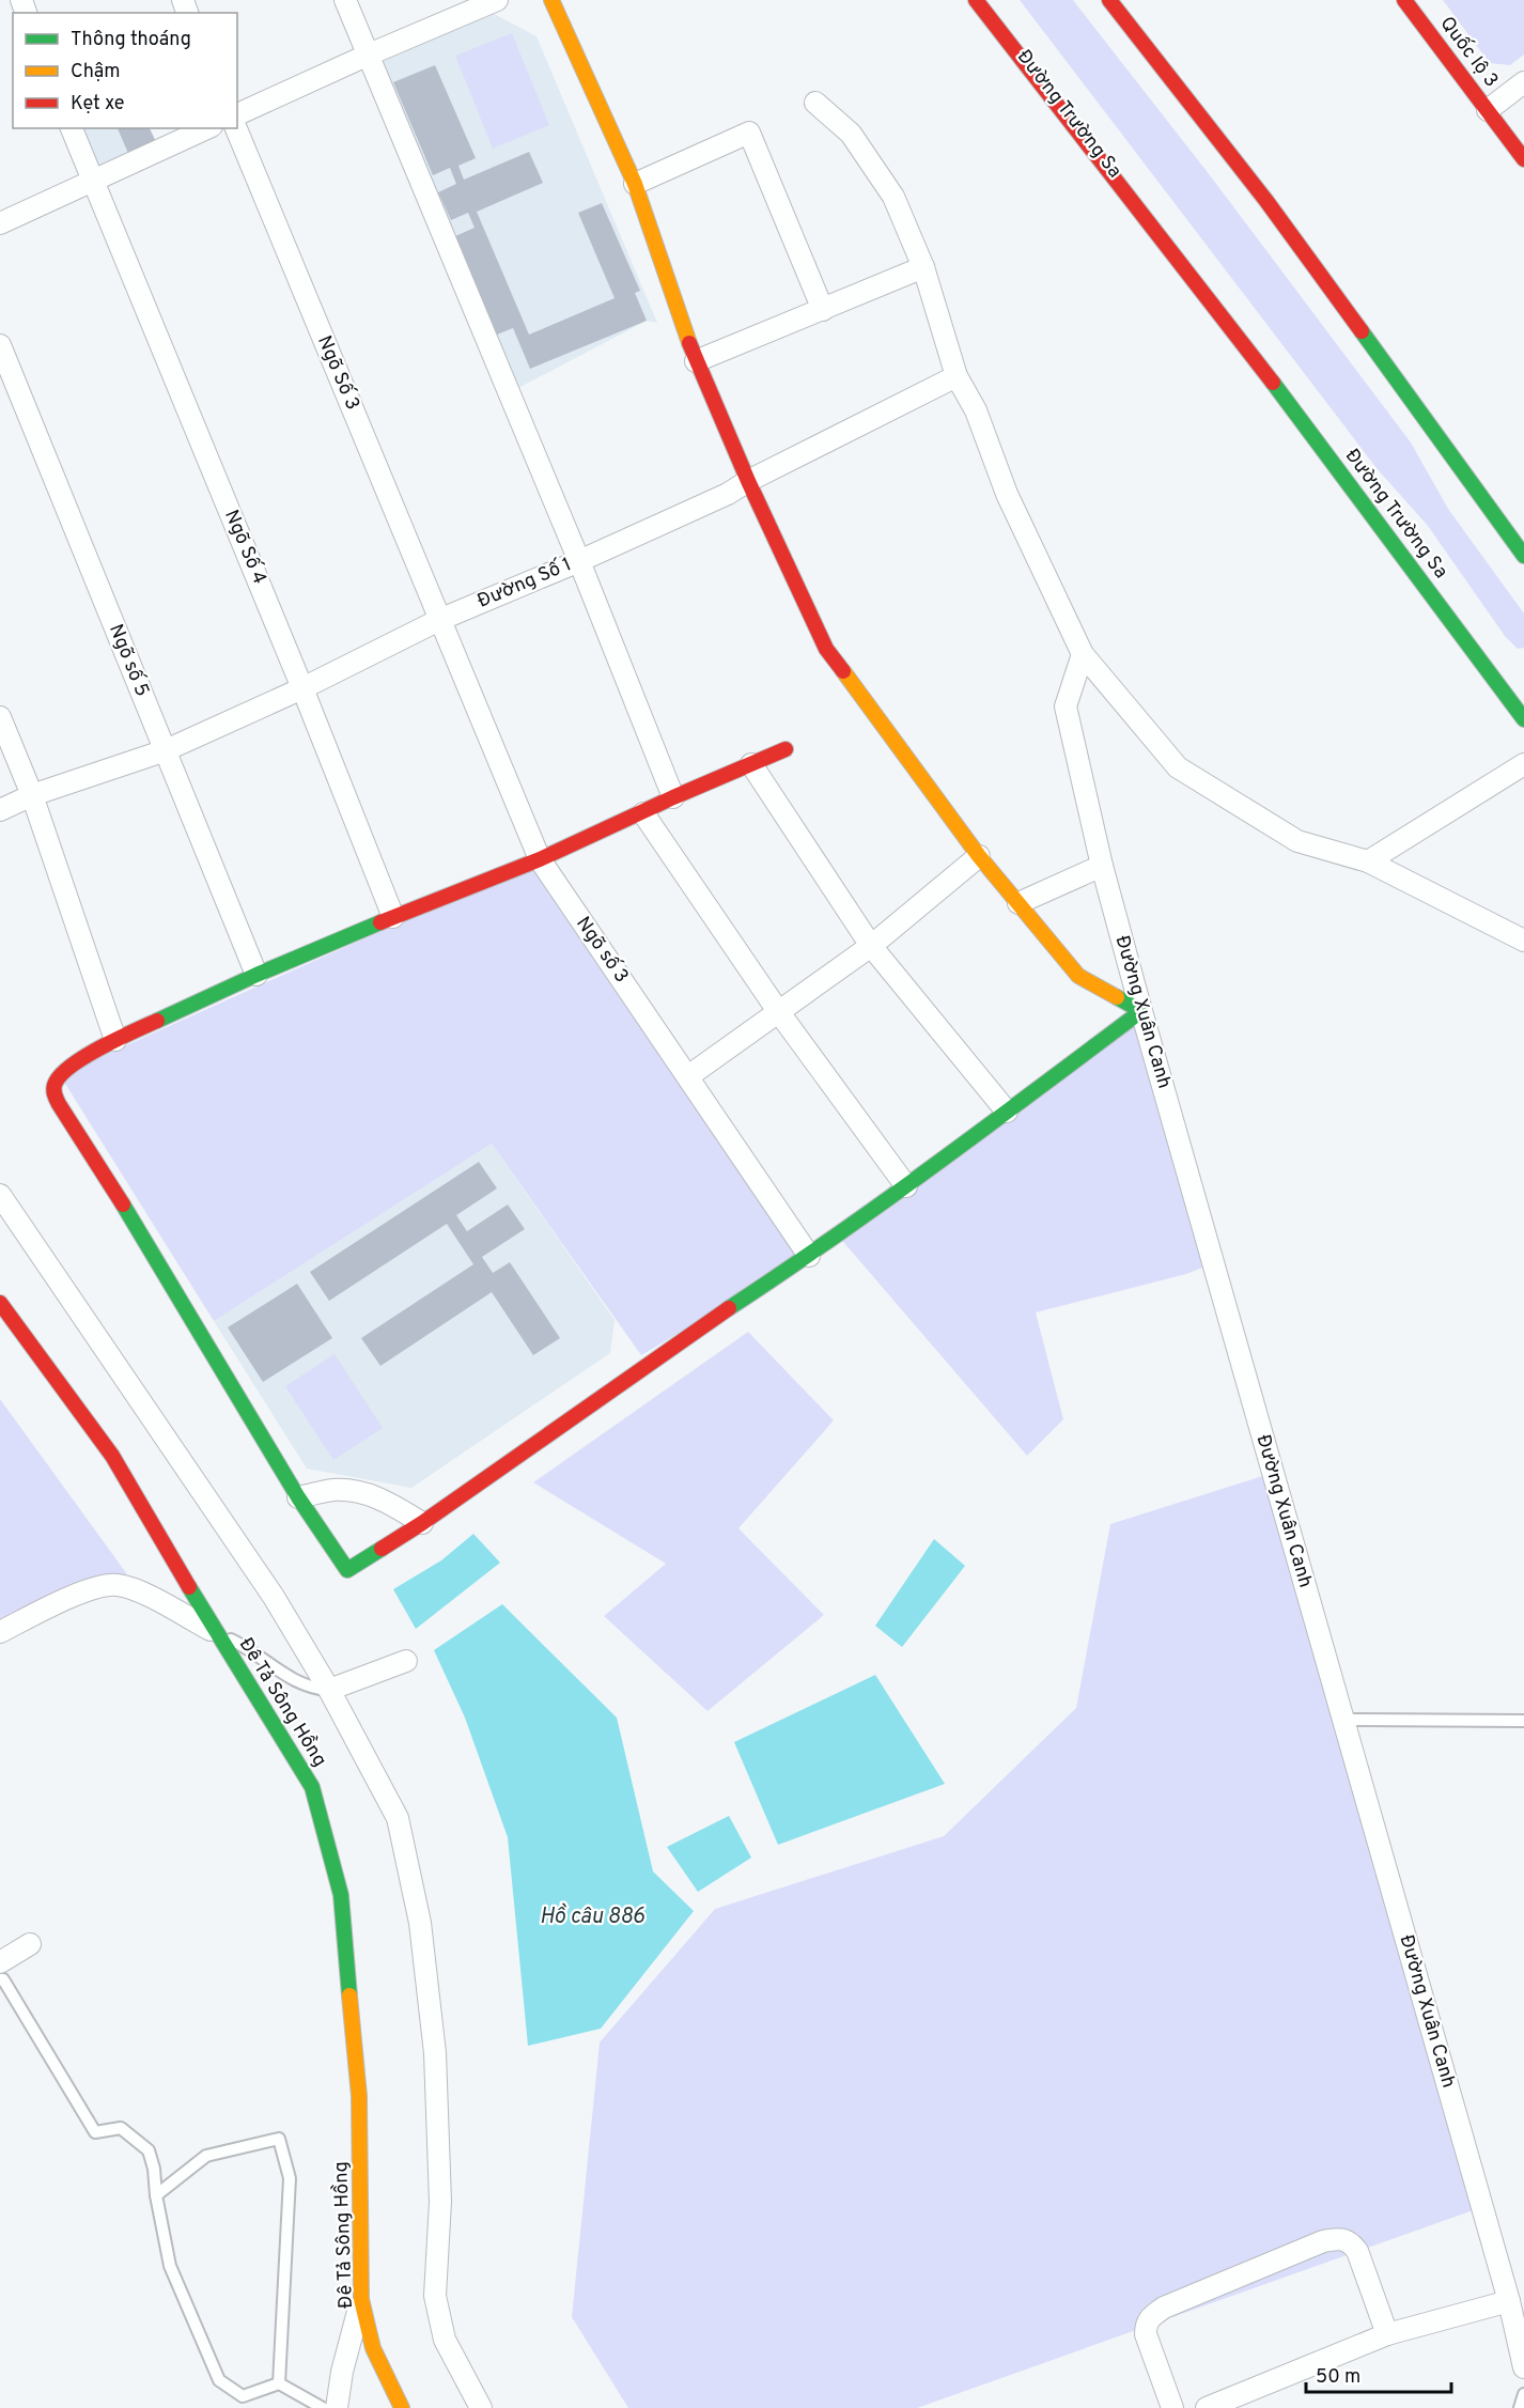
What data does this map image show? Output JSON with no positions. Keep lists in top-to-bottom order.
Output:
{
  "streets": {
    "main road": ["Quốc lộ 3", "Đường Trường Sa", "Đê Tả Sông Hồng"],
    "street": [
      "Ngõ Số 3",
      "Ngõ Số 4",
      "Đường Số 1",
      "Ngõ số 5",
      "Ngõ số 3",
      "Đường Xuân Canh"
    ]
  },
  "crossings": [
    ["Ngõ Số 3", "Đường Số 1"],
    ["Ngõ Số 3", "Ngõ số 3"],
    ["Ngõ Số 4", "Đường Số 1"],
    ["Đường Số 1", "Ngõ số 5"],
    ["Đường Số 1", "Ngõ số 3"]
  ],
  "water": ["Hồ câu 886"],
  "legend": ["Thông thoáng", "Chậm", "Kẹt xe"],
  "scale_bar": "50 m"
}
